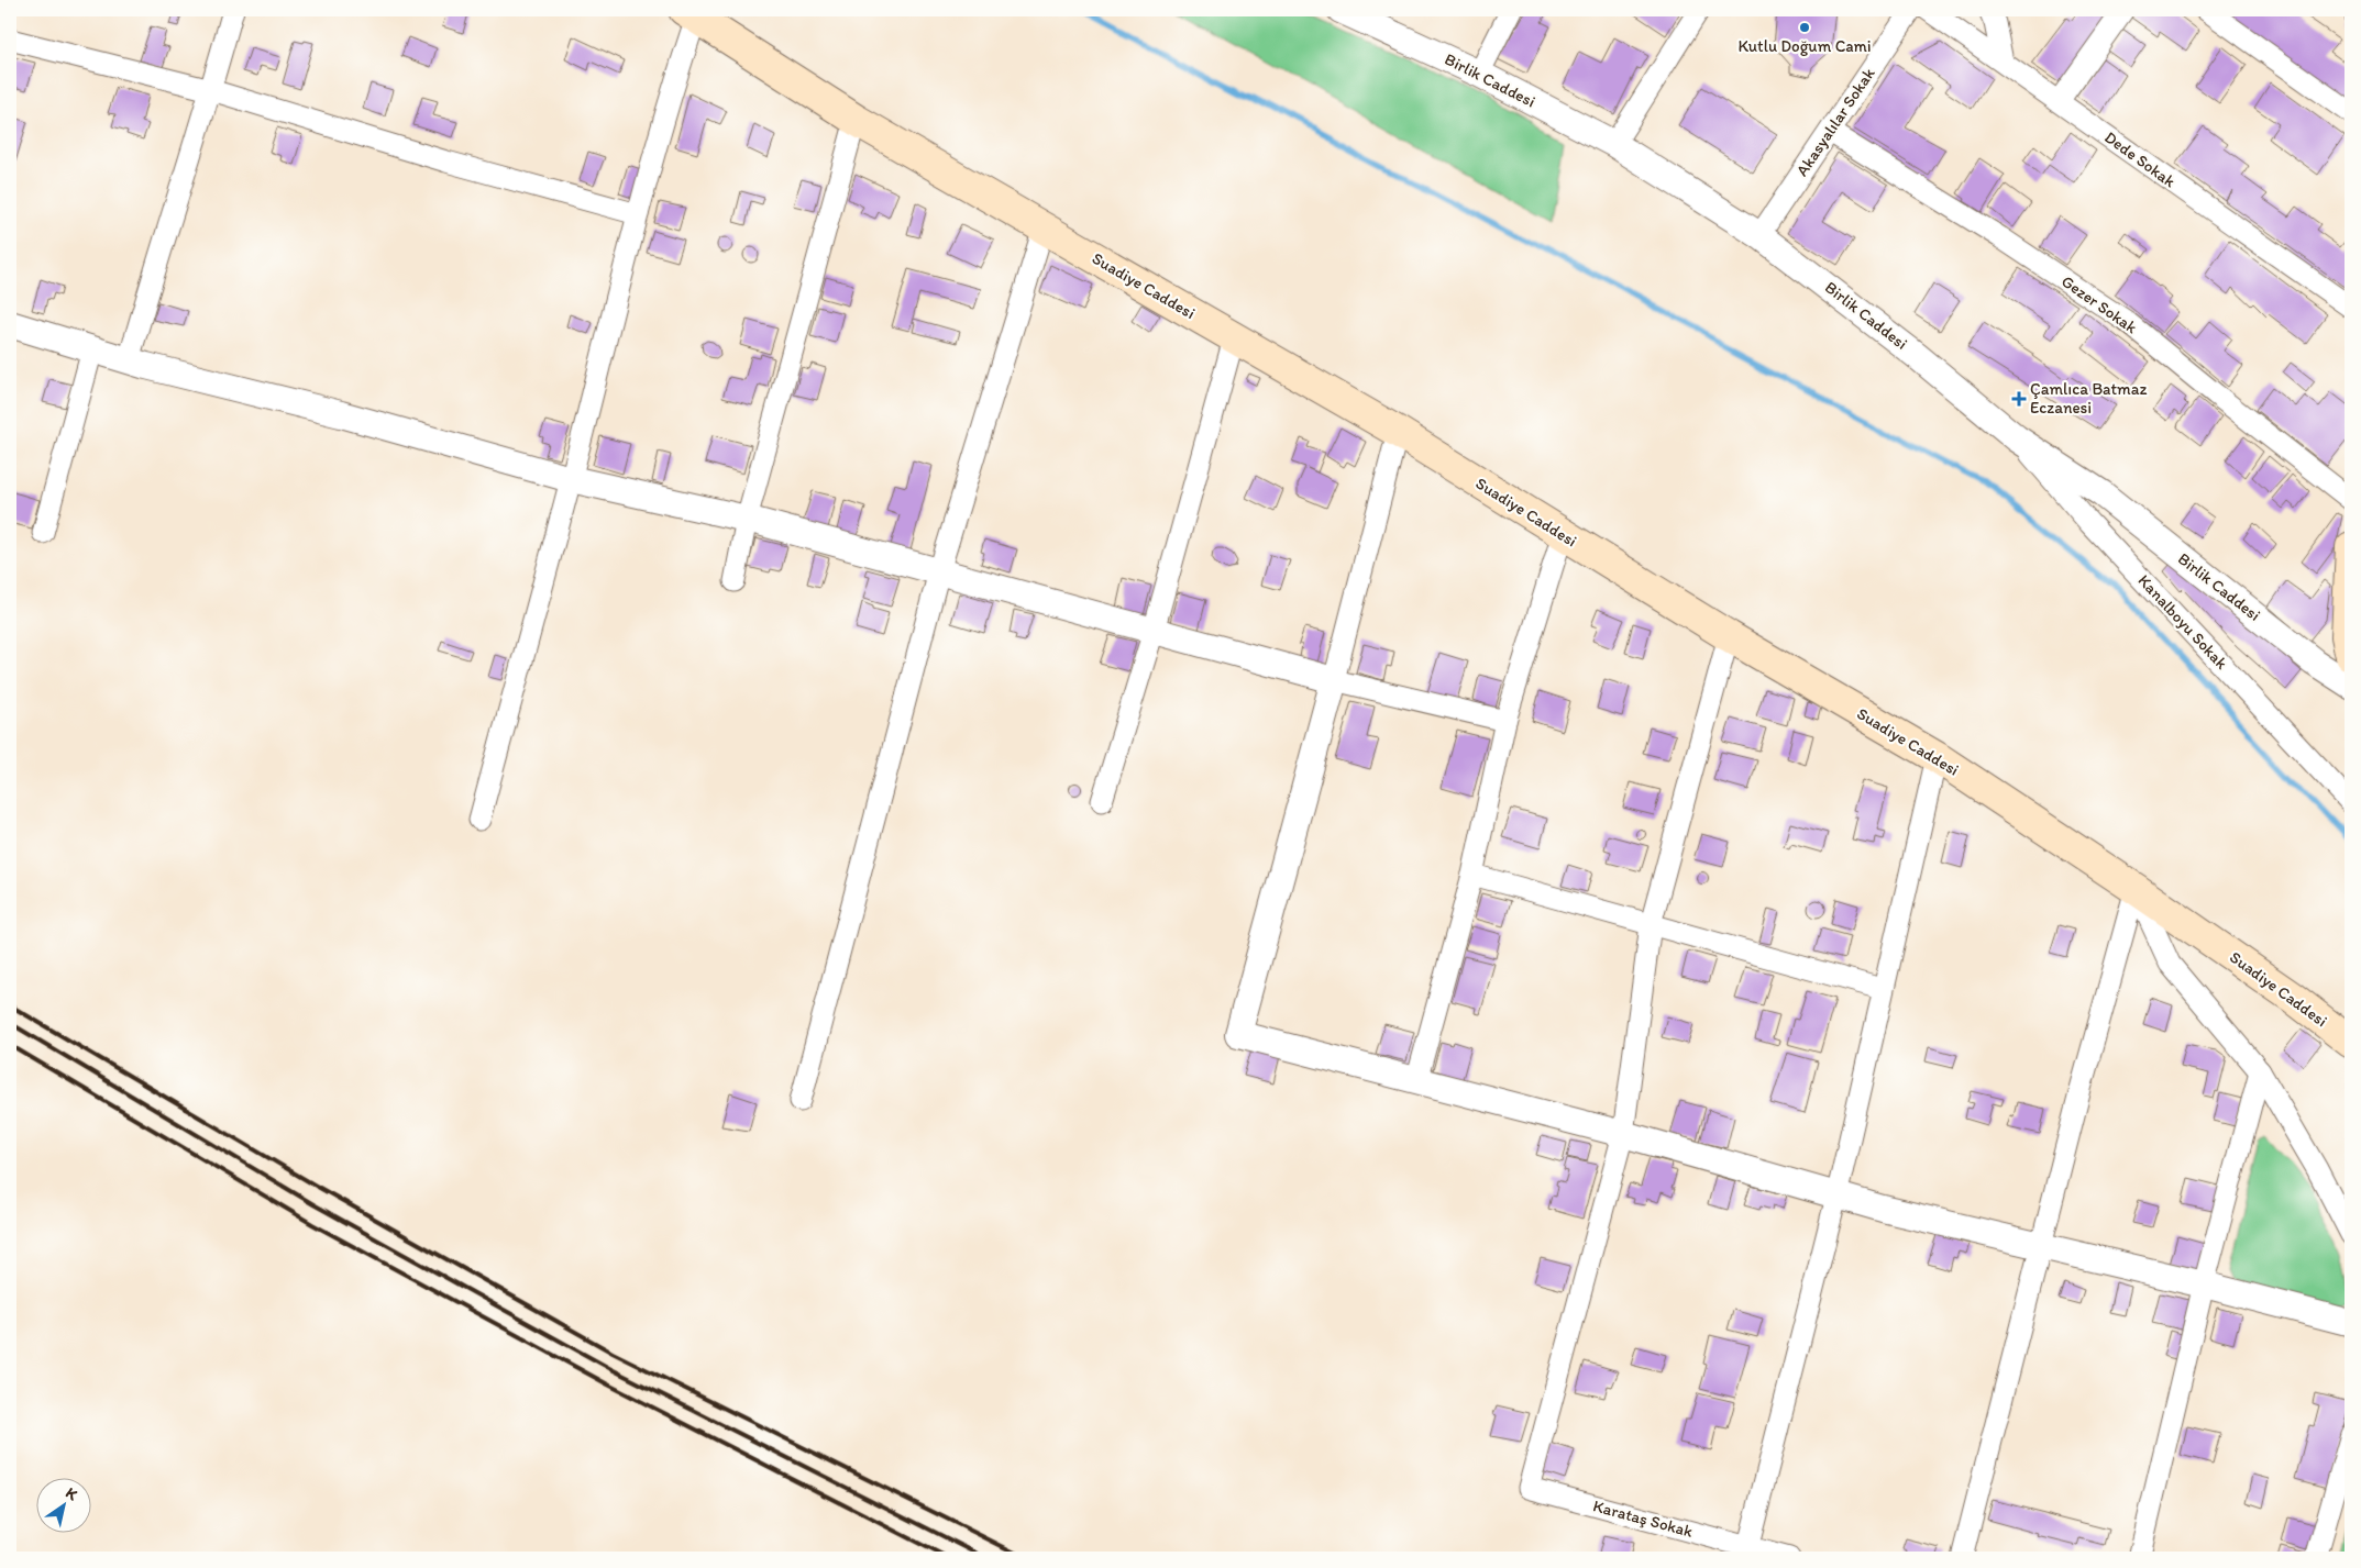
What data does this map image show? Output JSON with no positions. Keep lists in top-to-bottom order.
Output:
{
  "streets": {
    "main road": ["Suadiye Caddesi"],
    "street": [
      "Birlik Caddesi",
      "Akasyalılar Sokak",
      "Dede Sokak",
      "Gezer Sokak",
      "Kanalboyu Sokak",
      "Karataş Sokak"
    ]
  },
  "crossings": [
    ["Birlik Caddesi", "Akasyalılar Sokak"],
    ["Birlik Caddesi", "Kanalboyu Sokak"],
    ["Akasyalılar Sokak", "Gezer Sokak"]
  ],
  "places": {
    "other": ["Kutlu Doğum Cami"],
    "health": ["Çamlıca Batmaz Eczanesi"]
  },
  "north": "top right"
}
